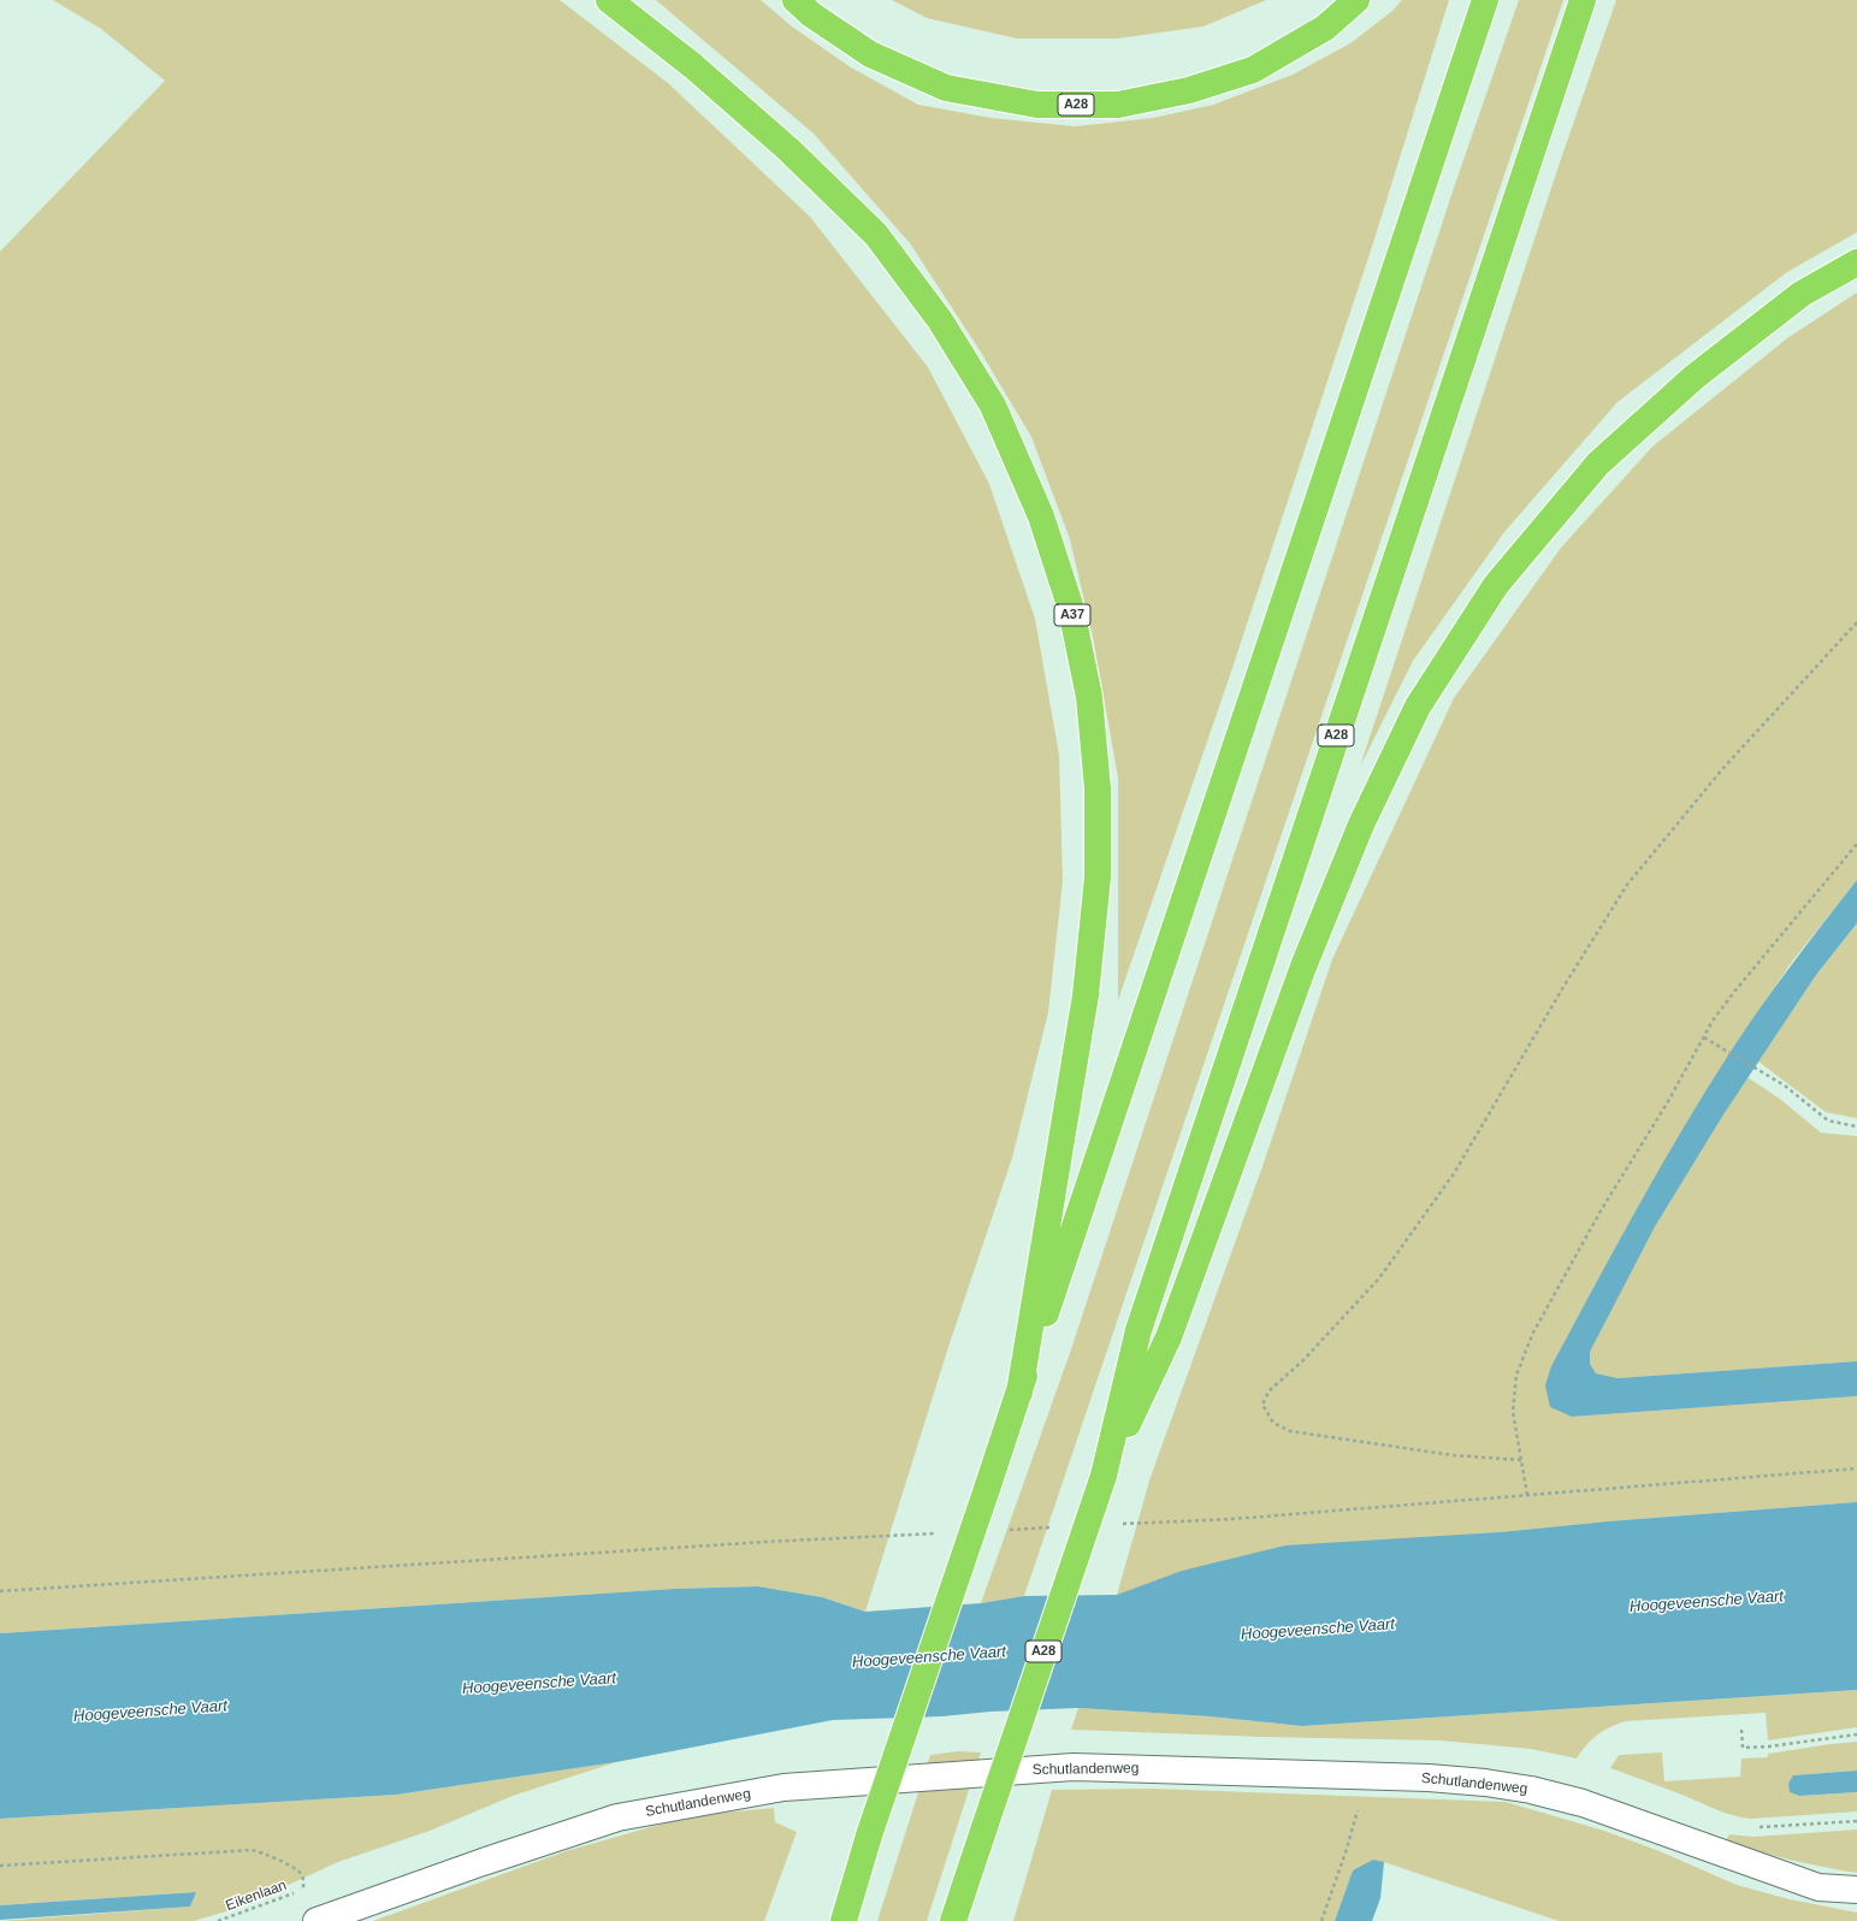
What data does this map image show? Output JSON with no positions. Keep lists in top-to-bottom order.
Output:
{
  "streets": {
    "highway": ["A28", "A37"],
    "street": ["Schutlandenweg"],
    "path": ["Eikenlaan"]
  },
  "water": ["Hoogeveensche Vaart"]
}
